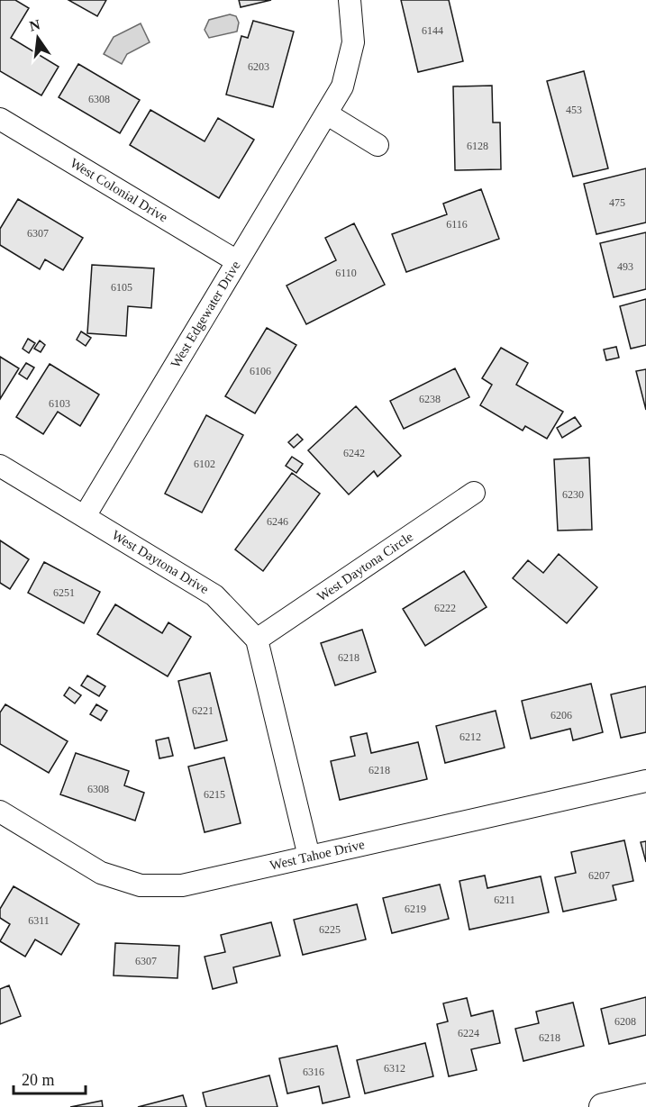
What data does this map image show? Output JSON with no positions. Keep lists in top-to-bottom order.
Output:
{
  "streets": {
    "street": [
      "West Colonial Drive",
      "West Edgewater Drive",
      "West Daytona Drive",
      "West Daytona Circle",
      "West Tahoe Drive"
    ]
  },
  "crossings": [
    ["West Colonial Drive", "West Edgewater Drive"],
    ["West Edgewater Drive", "West Daytona Drive"],
    ["West Daytona Drive", "West Daytona Circle"]
  ],
  "house_numbers": [
    "6144",
    "6203",
    "6308",
    "453",
    "6128",
    "475",
    "6116",
    "6307",
    "493",
    "6110",
    "6105",
    "6106",
    "6238",
    "6103",
    "6242",
    "6102",
    "6230",
    "6246",
    "6251",
    "6222",
    "6218",
    "6221",
    "6206",
    "6212",
    "6218",
    "6308",
    "6215",
    "6207",
    "6211",
    "6219",
    "6311",
    "6225",
    "6307",
    "6208",
    "6224",
    "6218",
    "6312",
    "6316"
  ],
  "scale_bar": "20 m",
  "north": "top"
}
